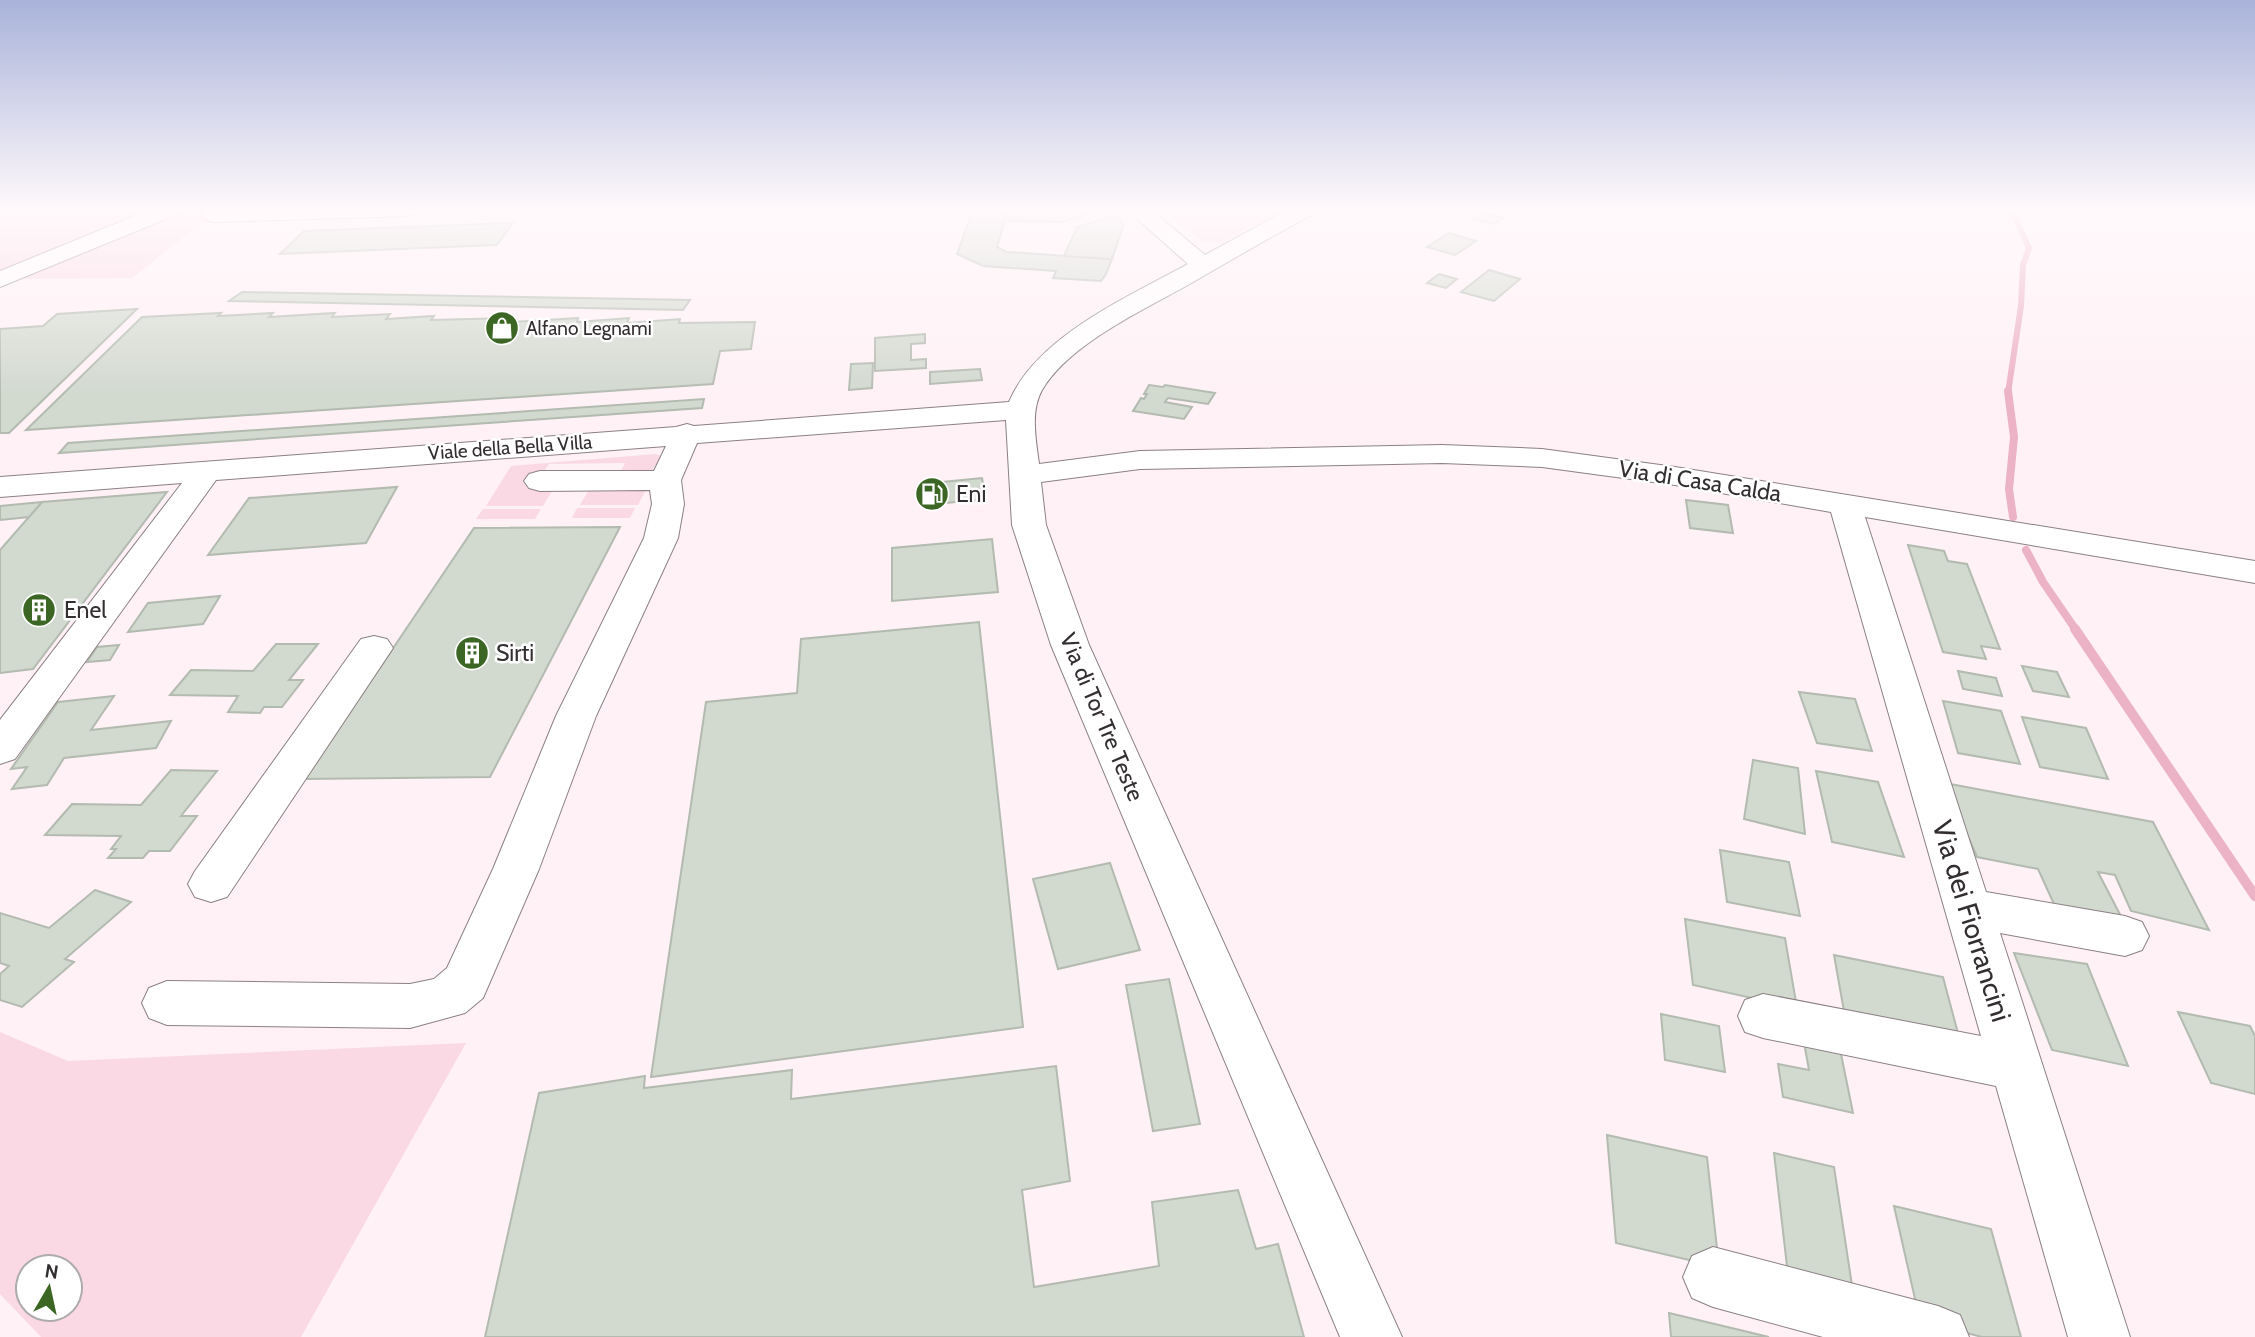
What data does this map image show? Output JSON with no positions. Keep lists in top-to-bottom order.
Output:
{
  "streets": {
    "street": [
      "Viale della Bella Villa",
      "Via di Casa Calda",
      "Via di Tor Tre Teste",
      "Via dei Fiorrancini"
    ]
  },
  "crossings": [
    ["Viale della Bella Villa", "Via di Tor Tre Teste"],
    ["Via di Casa Calda", "Via di Tor Tre Teste"],
    ["Via di Casa Calda", "Via dei Fiorrancini"]
  ],
  "places": {
    "shop": ["Alfano Legnami"],
    "fuel station": ["Eni"],
    "building": ["Enel", "Sirti"]
  },
  "north": "top"
}
